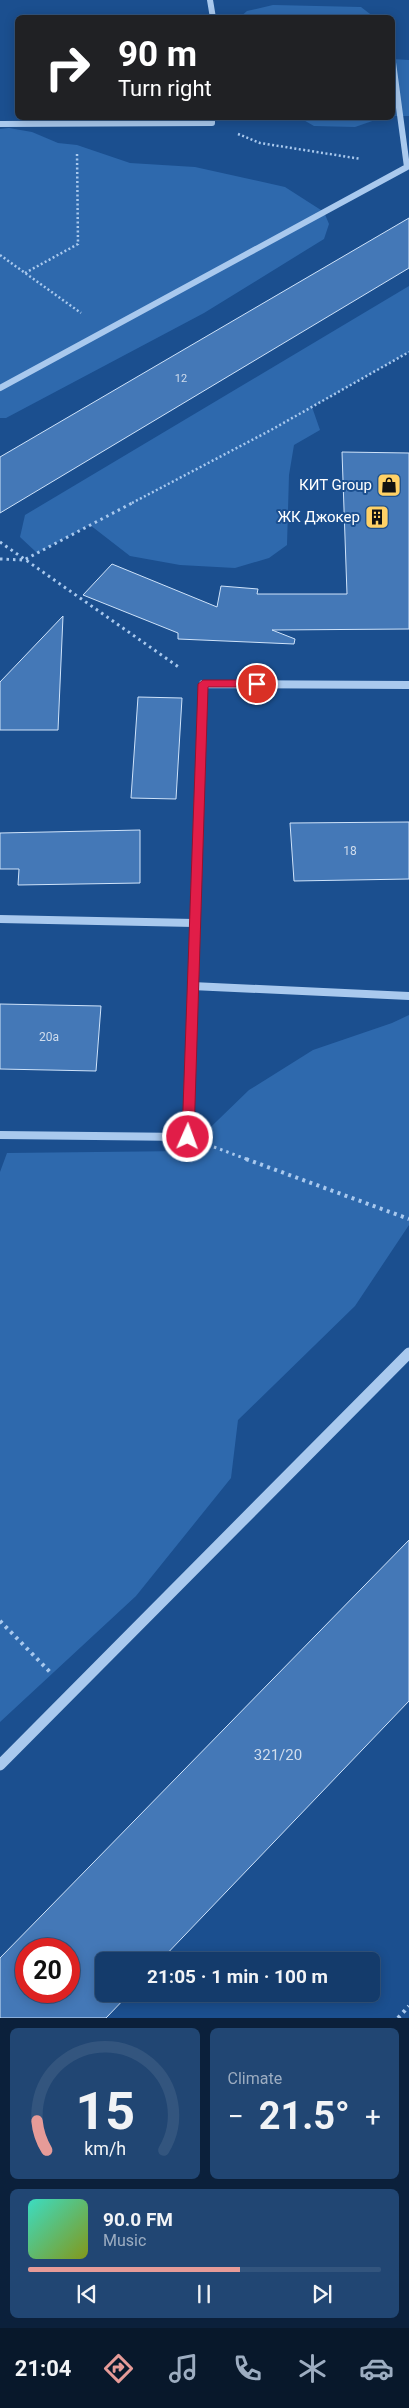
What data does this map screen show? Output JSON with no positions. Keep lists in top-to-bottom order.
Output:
{
  "places": {
    "shop": ["КИТ Group"],
    "building": ["ЖК Джокер"]
  },
  "house_numbers": [
    "12",
    "18",
    "20а",
    "321/20"
  ],
  "page": {
    "turn": ["90 m", "Turn right"],
    "limit": "20",
    "trip": "21:05 · 1 min · 100 m",
    "tile": "Climate",
    "heat": ["−", "21.5°", "+"],
    "song": ["90.0 FM", "Music"],
    "tabs": "21:04",
    "gauge": ["15", "km/h"]
  }
}
